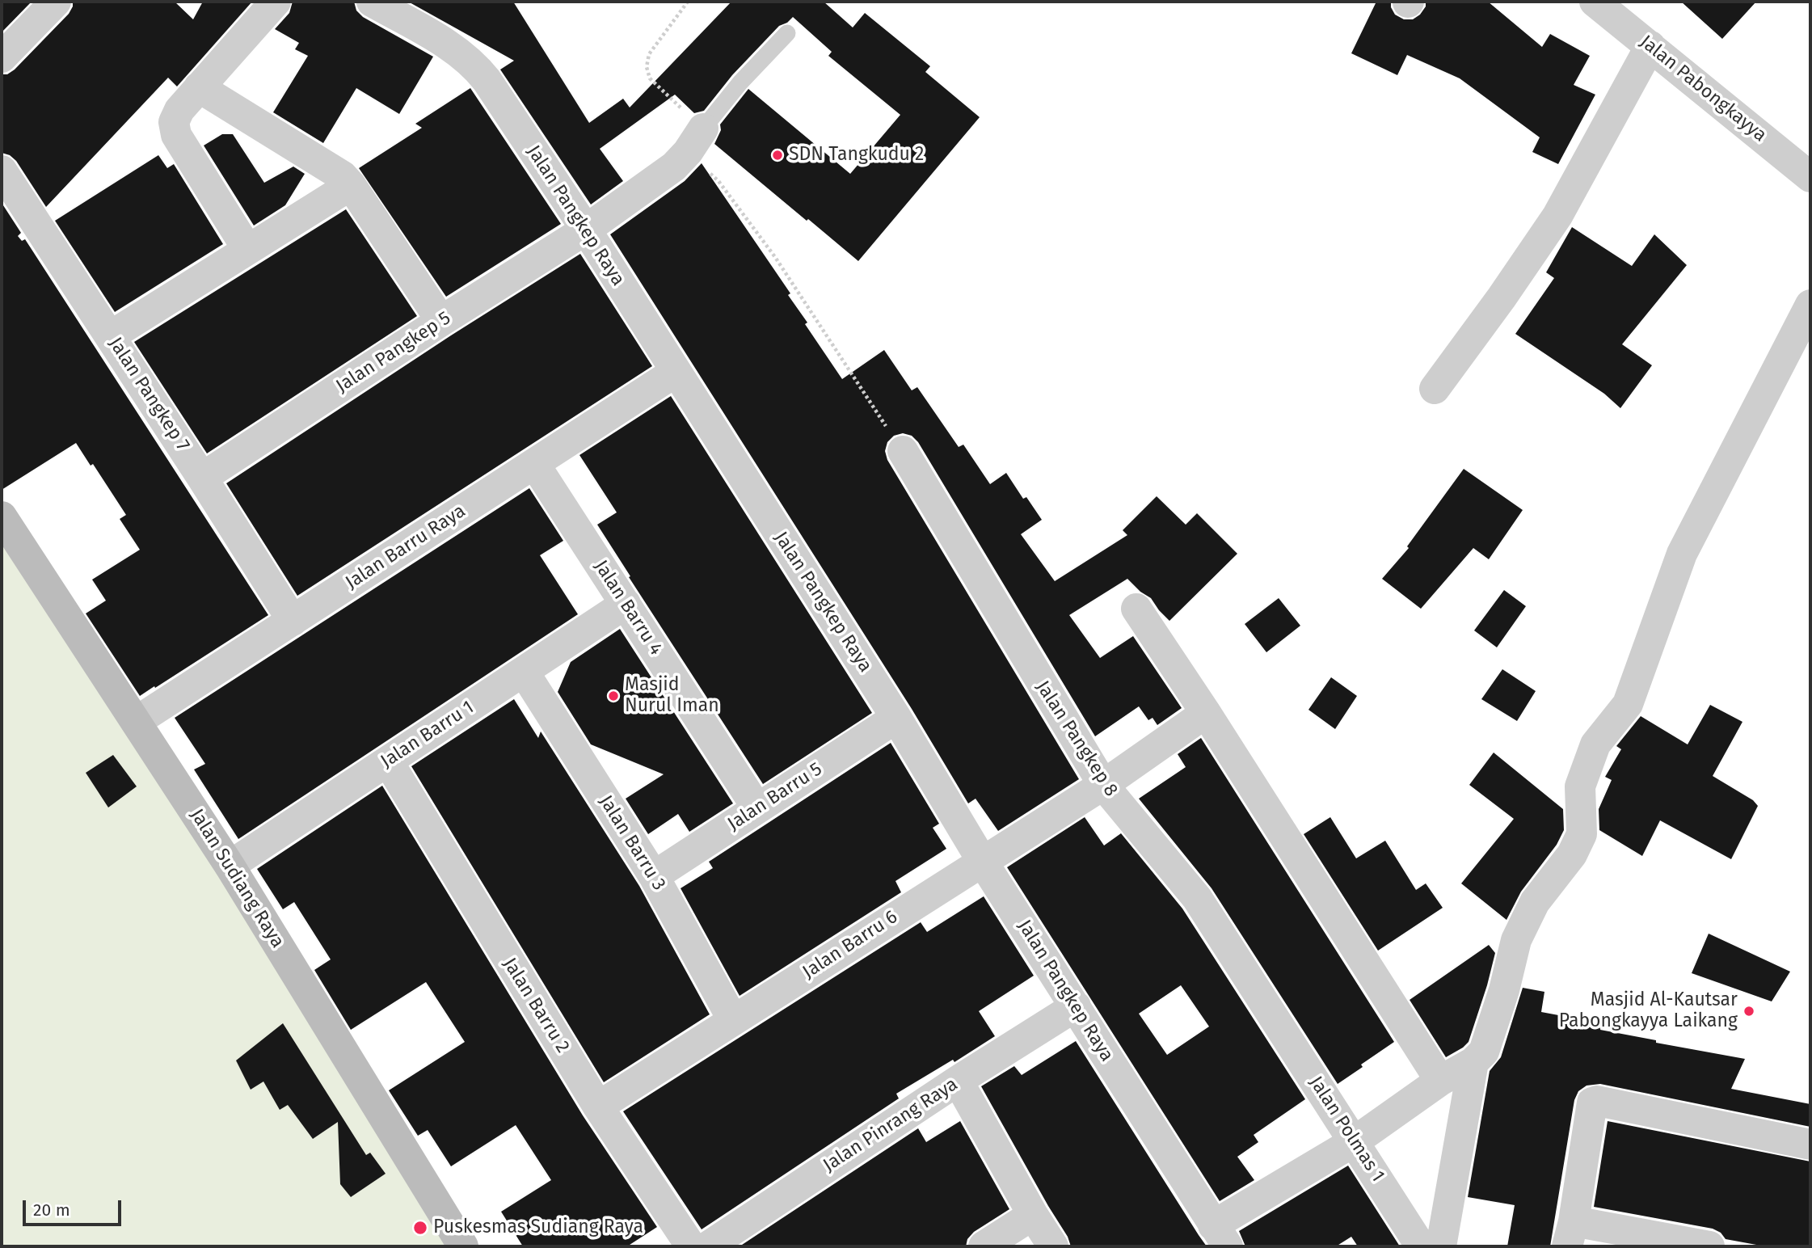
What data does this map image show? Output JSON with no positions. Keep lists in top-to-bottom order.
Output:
{
  "streets": {
    "street": [
      "Jalan Pabongkayya",
      "Jalan Pangkep Raya",
      "Jalan Pangkep 5",
      "Jalan Pangkep 7",
      "Jalan Barru Raya",
      "Jalan Barru 4",
      "Jalan Barru 1",
      "Jalan Pangkep 8",
      "Jalan Barru 5",
      "Jalan Barru 3",
      "Jalan Sudiang Raya",
      "Jalan Barru 6",
      "Jalan Barru 2",
      "Jalan Pinrang Raya",
      "Jalan Polmas 1"
    ]
  },
  "crossings": [
    ["Jalan Pangkep Raya", "Jalan Pangkep 5"],
    ["Jalan Pangkep Raya", "Jalan Barru Raya"],
    ["Jalan Pangkep Raya", "Jalan Barru 5"],
    ["Jalan Pangkep Raya", "Jalan Barru 6"],
    ["Jalan Pangkep Raya", "Jalan Pinrang Raya"],
    ["Jalan Pangkep 5", "Jalan Pangkep 7"],
    ["Jalan Pangkep 7", "Jalan Barru Raya"],
    ["Jalan Barru Raya", "Jalan Barru 4"],
    ["Jalan Barru Raya", "Jalan Sudiang Raya"],
    ["Jalan Barru 4", "Jalan Barru 1"],
    ["Jalan Barru 4", "Jalan Barru 5"],
    ["Jalan Barru 1", "Jalan Barru 3"],
    ["Jalan Barru 1", "Jalan Sudiang Raya"],
    ["Jalan Barru 1", "Jalan Barru 2"],
    ["Jalan Pangkep 8", "Jalan Barru 6"],
    ["Jalan Pangkep 8", "Jalan Polmas 1"],
    ["Jalan Barru 5", "Jalan Barru 3"],
    ["Jalan Barru 3", "Jalan Barru 6"],
    ["Jalan Barru 6", "Jalan Barru 2"]
  ],
  "places": [
    "SDN Tangkudu 2",
    "Masjid Nurul Iman",
    "Masjid Al-Kautsar Pabongkayya Laikang",
    "Puskesmas Sudiang Raya"
  ],
  "scale_bar": "20 m"
}
